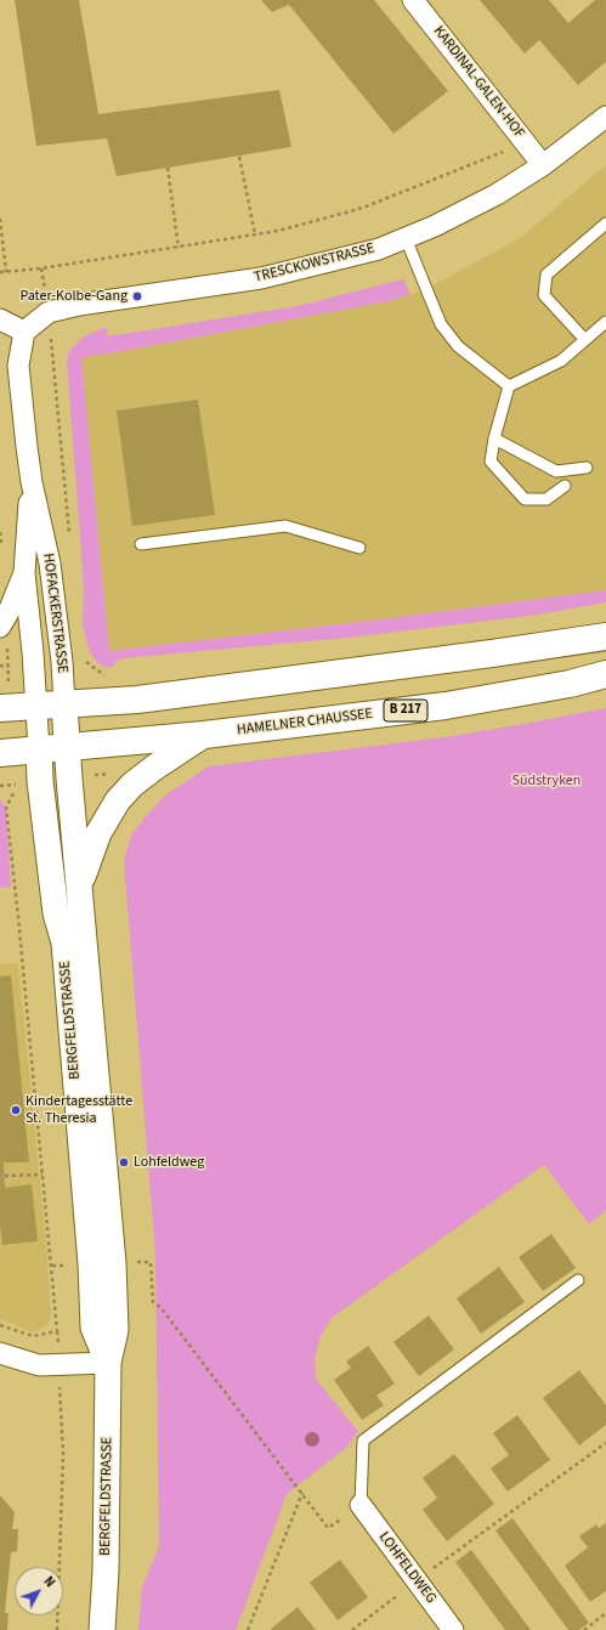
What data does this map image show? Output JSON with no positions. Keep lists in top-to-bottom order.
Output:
{
  "streets": {
    "main road": ["B 217", "HAMELNER CHAUSSEE"],
    "street": [
      "KARDINAL-GALEN-HOF",
      "TRESCKOWSTRASSE",
      "HOFACKERSTRASSE",
      "BERGFELDSTRASSE",
      "LOHFELDWEG"
    ]
  },
  "crossings": [
    ["KARDINAL-GALEN-HOF", "TRESCKOWSTRASSE"],
    ["TRESCKOWSTRASSE", "HOFACKERSTRASSE"],
    ["HOFACKERSTRASSE", "HAMELNER CHAUSSEE"],
    ["HOFACKERSTRASSE", "BERGFELDSTRASSE"],
    ["HAMELNER CHAUSSEE", "BERGFELDSTRASSE"]
  ],
  "parks": ["Südstryken"],
  "places": ["Pater-Kolbe-Gang", "Kindertagesstätte St. Theresia", "Lohfeldweg"],
  "north": "top right"
}
